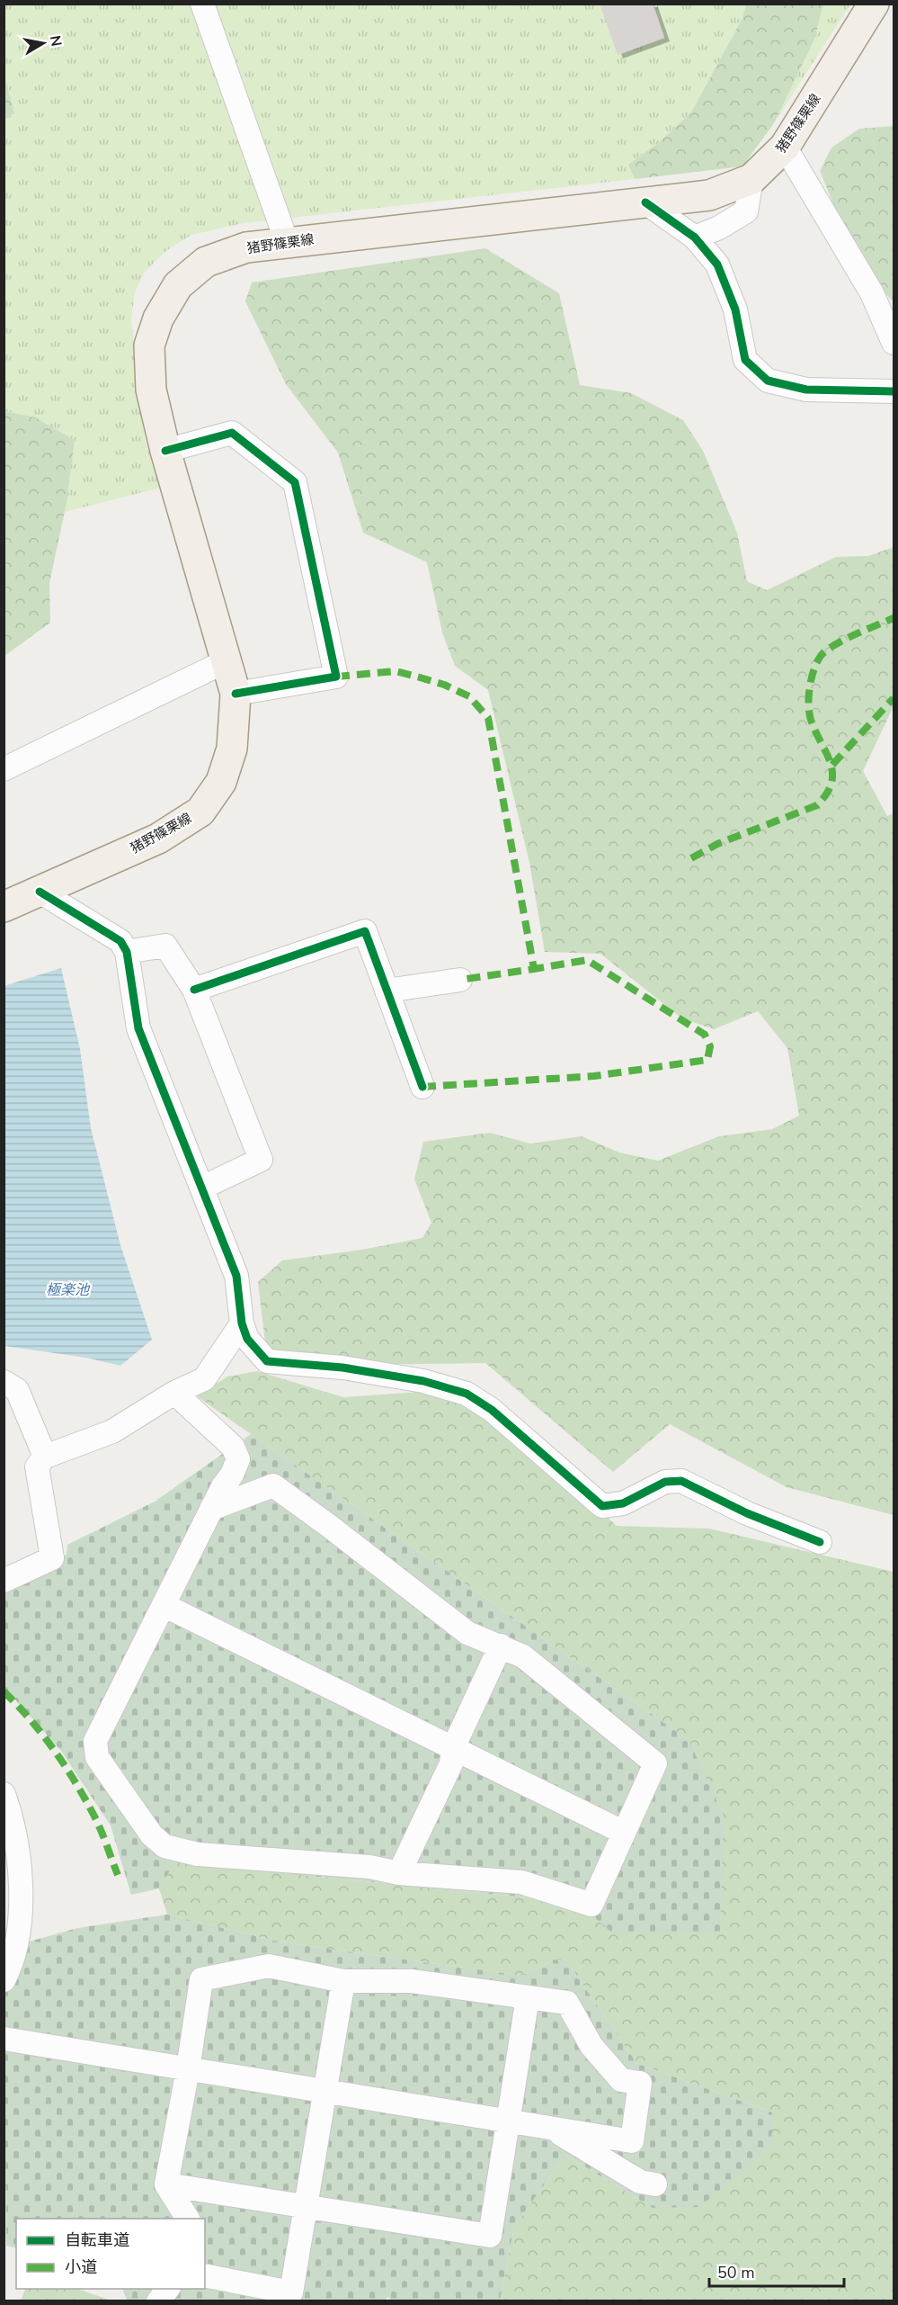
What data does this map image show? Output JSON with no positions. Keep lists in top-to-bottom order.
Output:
{
  "streets": {
    "main road": ["猪野篠栗線"]
  },
  "water": ["極楽池"],
  "legend": ["自転車道", "小道"],
  "scale_bar": "50 m",
  "north": "right"
}
